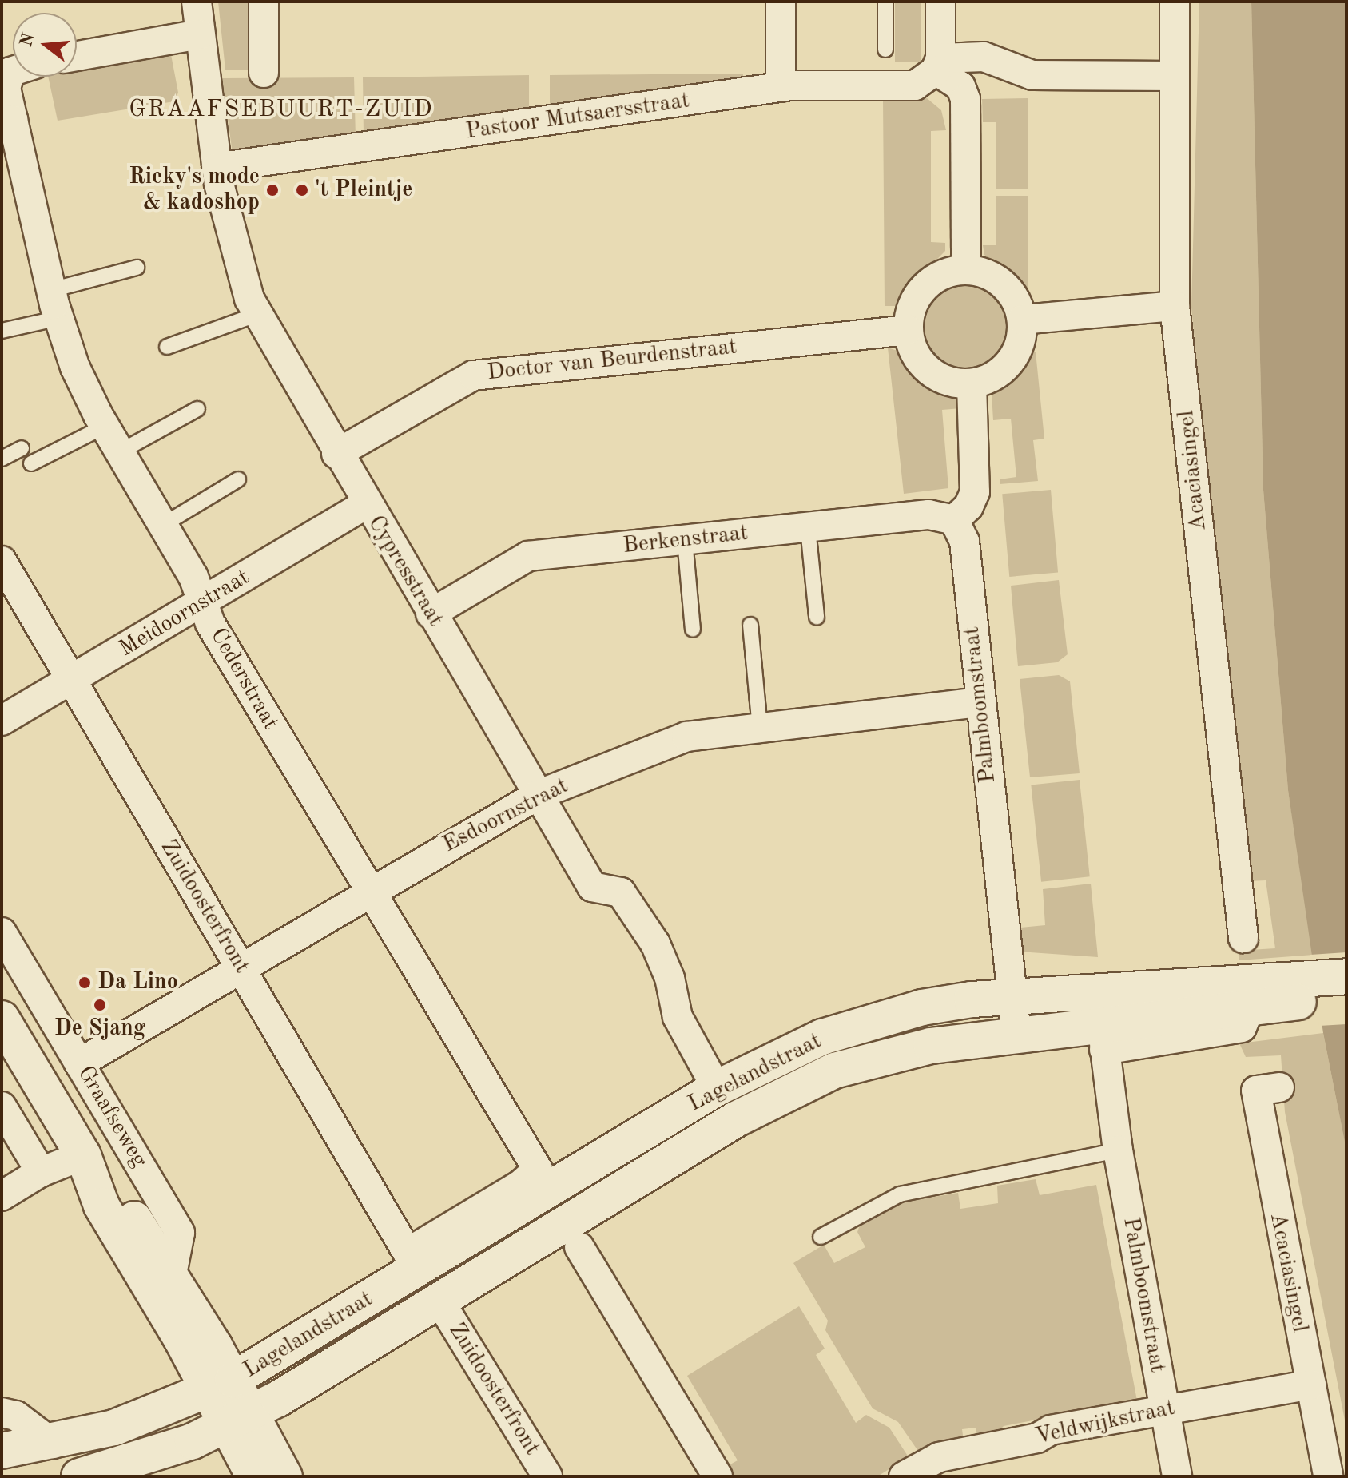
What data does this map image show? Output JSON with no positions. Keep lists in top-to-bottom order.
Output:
{
  "streets": {
    "main road": ["Lagelandstraat", "Graafseweg"],
    "street": [
      "Pastoor Mutsaersstraat",
      "Doctor van Beurdenstraat",
      "Acaciasingel",
      "Berkenstraat",
      "Cypresstraat",
      "Meidoornstraat",
      "Cederstraat",
      "Palmboomstraat",
      "Esdoornstraat",
      "Zuidoosterfront",
      "Veldwijkstraat"
    ]
  },
  "crossings": [
    ["Pastoor Mutsaersstraat", "Cypresstraat"],
    ["Doctor van Beurdenstraat", "Cypresstraat"],
    ["Acaciasingel", "Veldwijkstraat"],
    ["Berkenstraat", "Cypresstraat"],
    ["Berkenstraat", "Palmboomstraat"],
    ["Cypresstraat", "Meidoornstraat"],
    ["Cypresstraat", "Esdoornstraat"],
    ["Cypresstraat", "Lagelandstraat"],
    ["Meidoornstraat", "Cederstraat"],
    ["Meidoornstraat", "Zuidoosterfront"],
    ["Cederstraat", "Esdoornstraat"],
    ["Cederstraat", "Zuidoosterfront"],
    ["Palmboomstraat", "Esdoornstraat"],
    ["Palmboomstraat", "Lagelandstraat"],
    ["Palmboomstraat", "Veldwijkstraat"],
    ["Esdoornstraat", "Zuidoosterfront"],
    ["Esdoornstraat", "Graafseweg"],
    ["Zuidoosterfront", "Lagelandstraat"],
    ["Lagelandstraat", "Graafseweg"]
  ],
  "districts": ["GRAAFSEBUURT-ZUID"],
  "places": [
    "Rieky's mode & kadoshop",
    "'t Pleintje",
    "Da Lino",
    "De Sjang"
  ],
  "north": "left"
}
